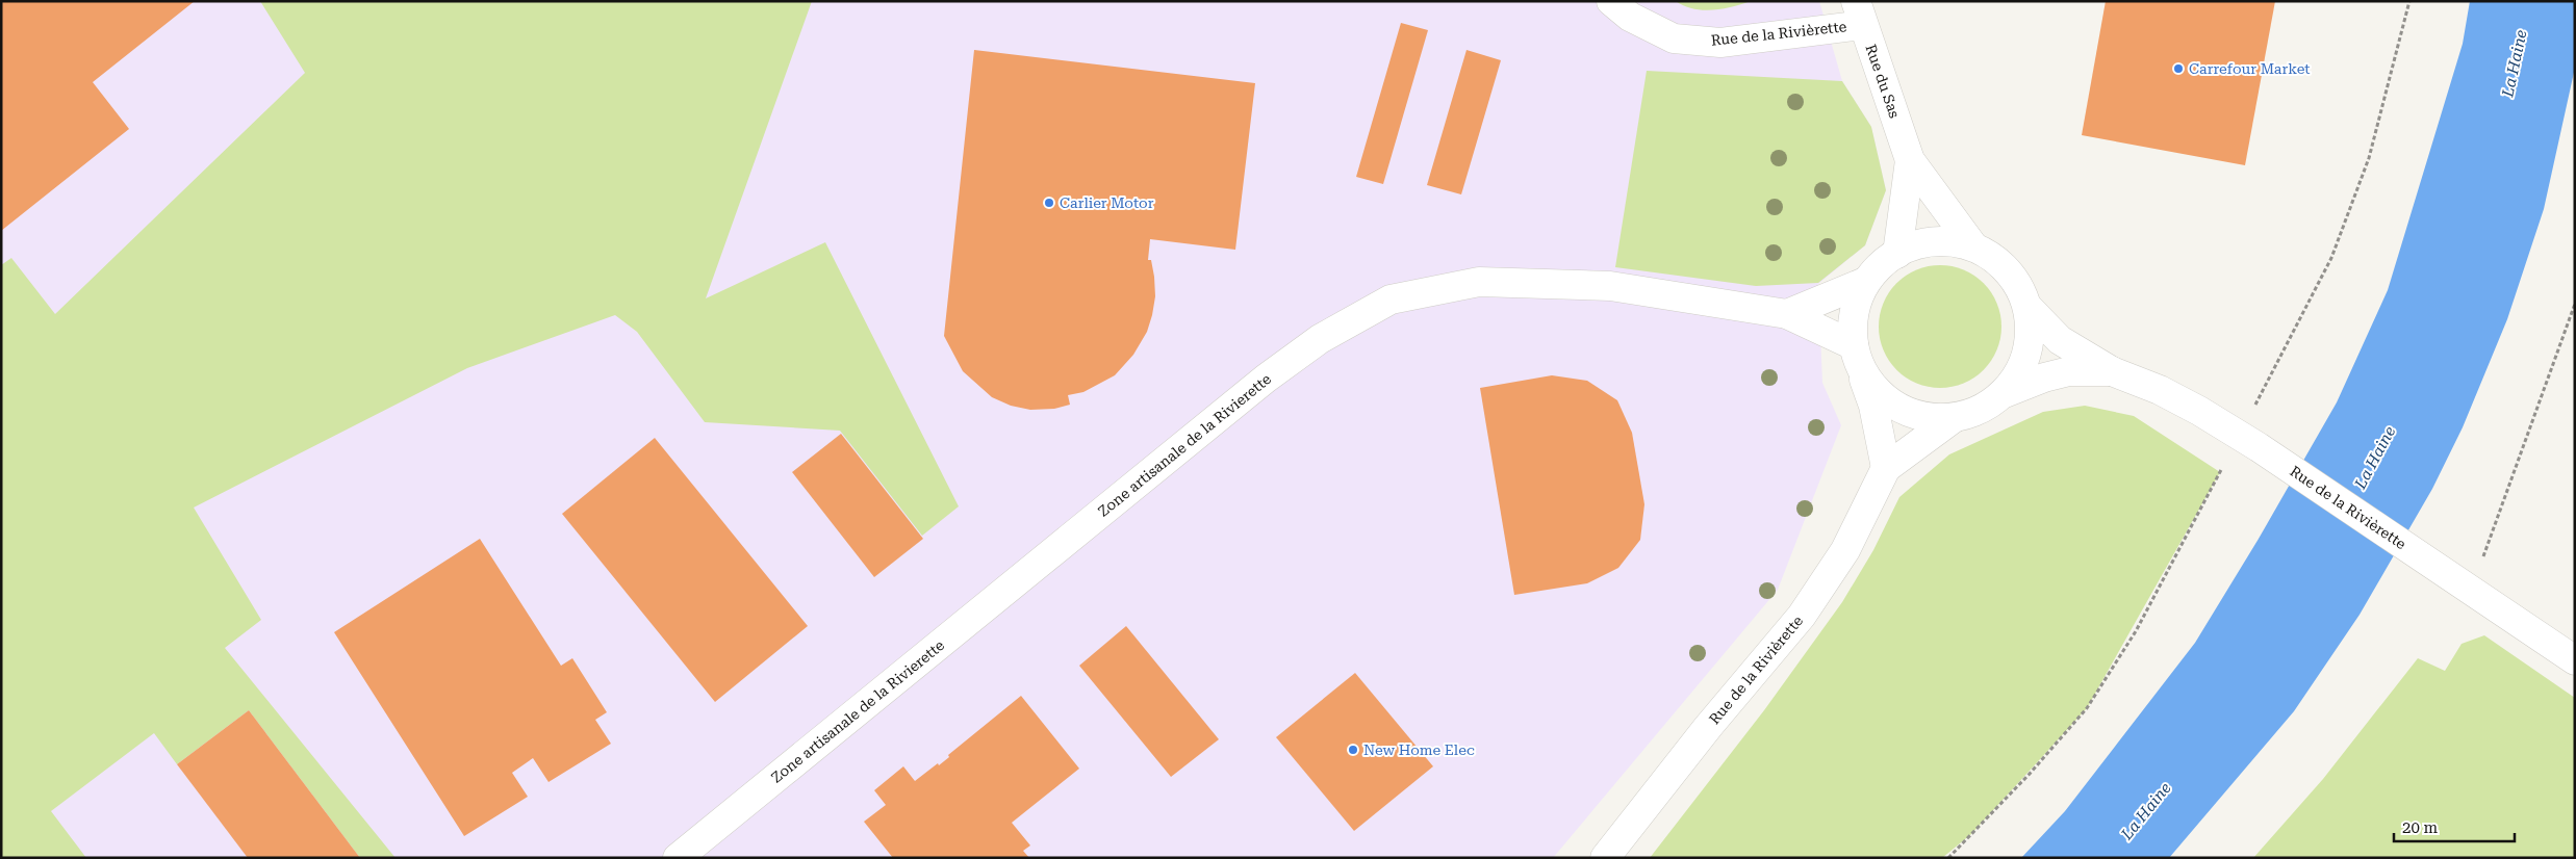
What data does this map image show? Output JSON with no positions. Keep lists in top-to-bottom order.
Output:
{
  "streets": {
    "street": ["Rue de la Rivièrette", "Rue du Sas", "Zone artisanale de la Rivierette"]
  },
  "crossings": [
    ["Rue de la Rivièrette", "Rue du Sas"],
    ["Rue de la Rivièrette", "Zone artisanale de la Rivierette"],
    ["Rue du Sas", "Zone artisanale de la Rivierette"]
  ],
  "water": ["La Haine"],
  "places": ["Carrefour Market", "Carlier Motor", "New Home Elec"],
  "scale_bar": "20 m"
}
